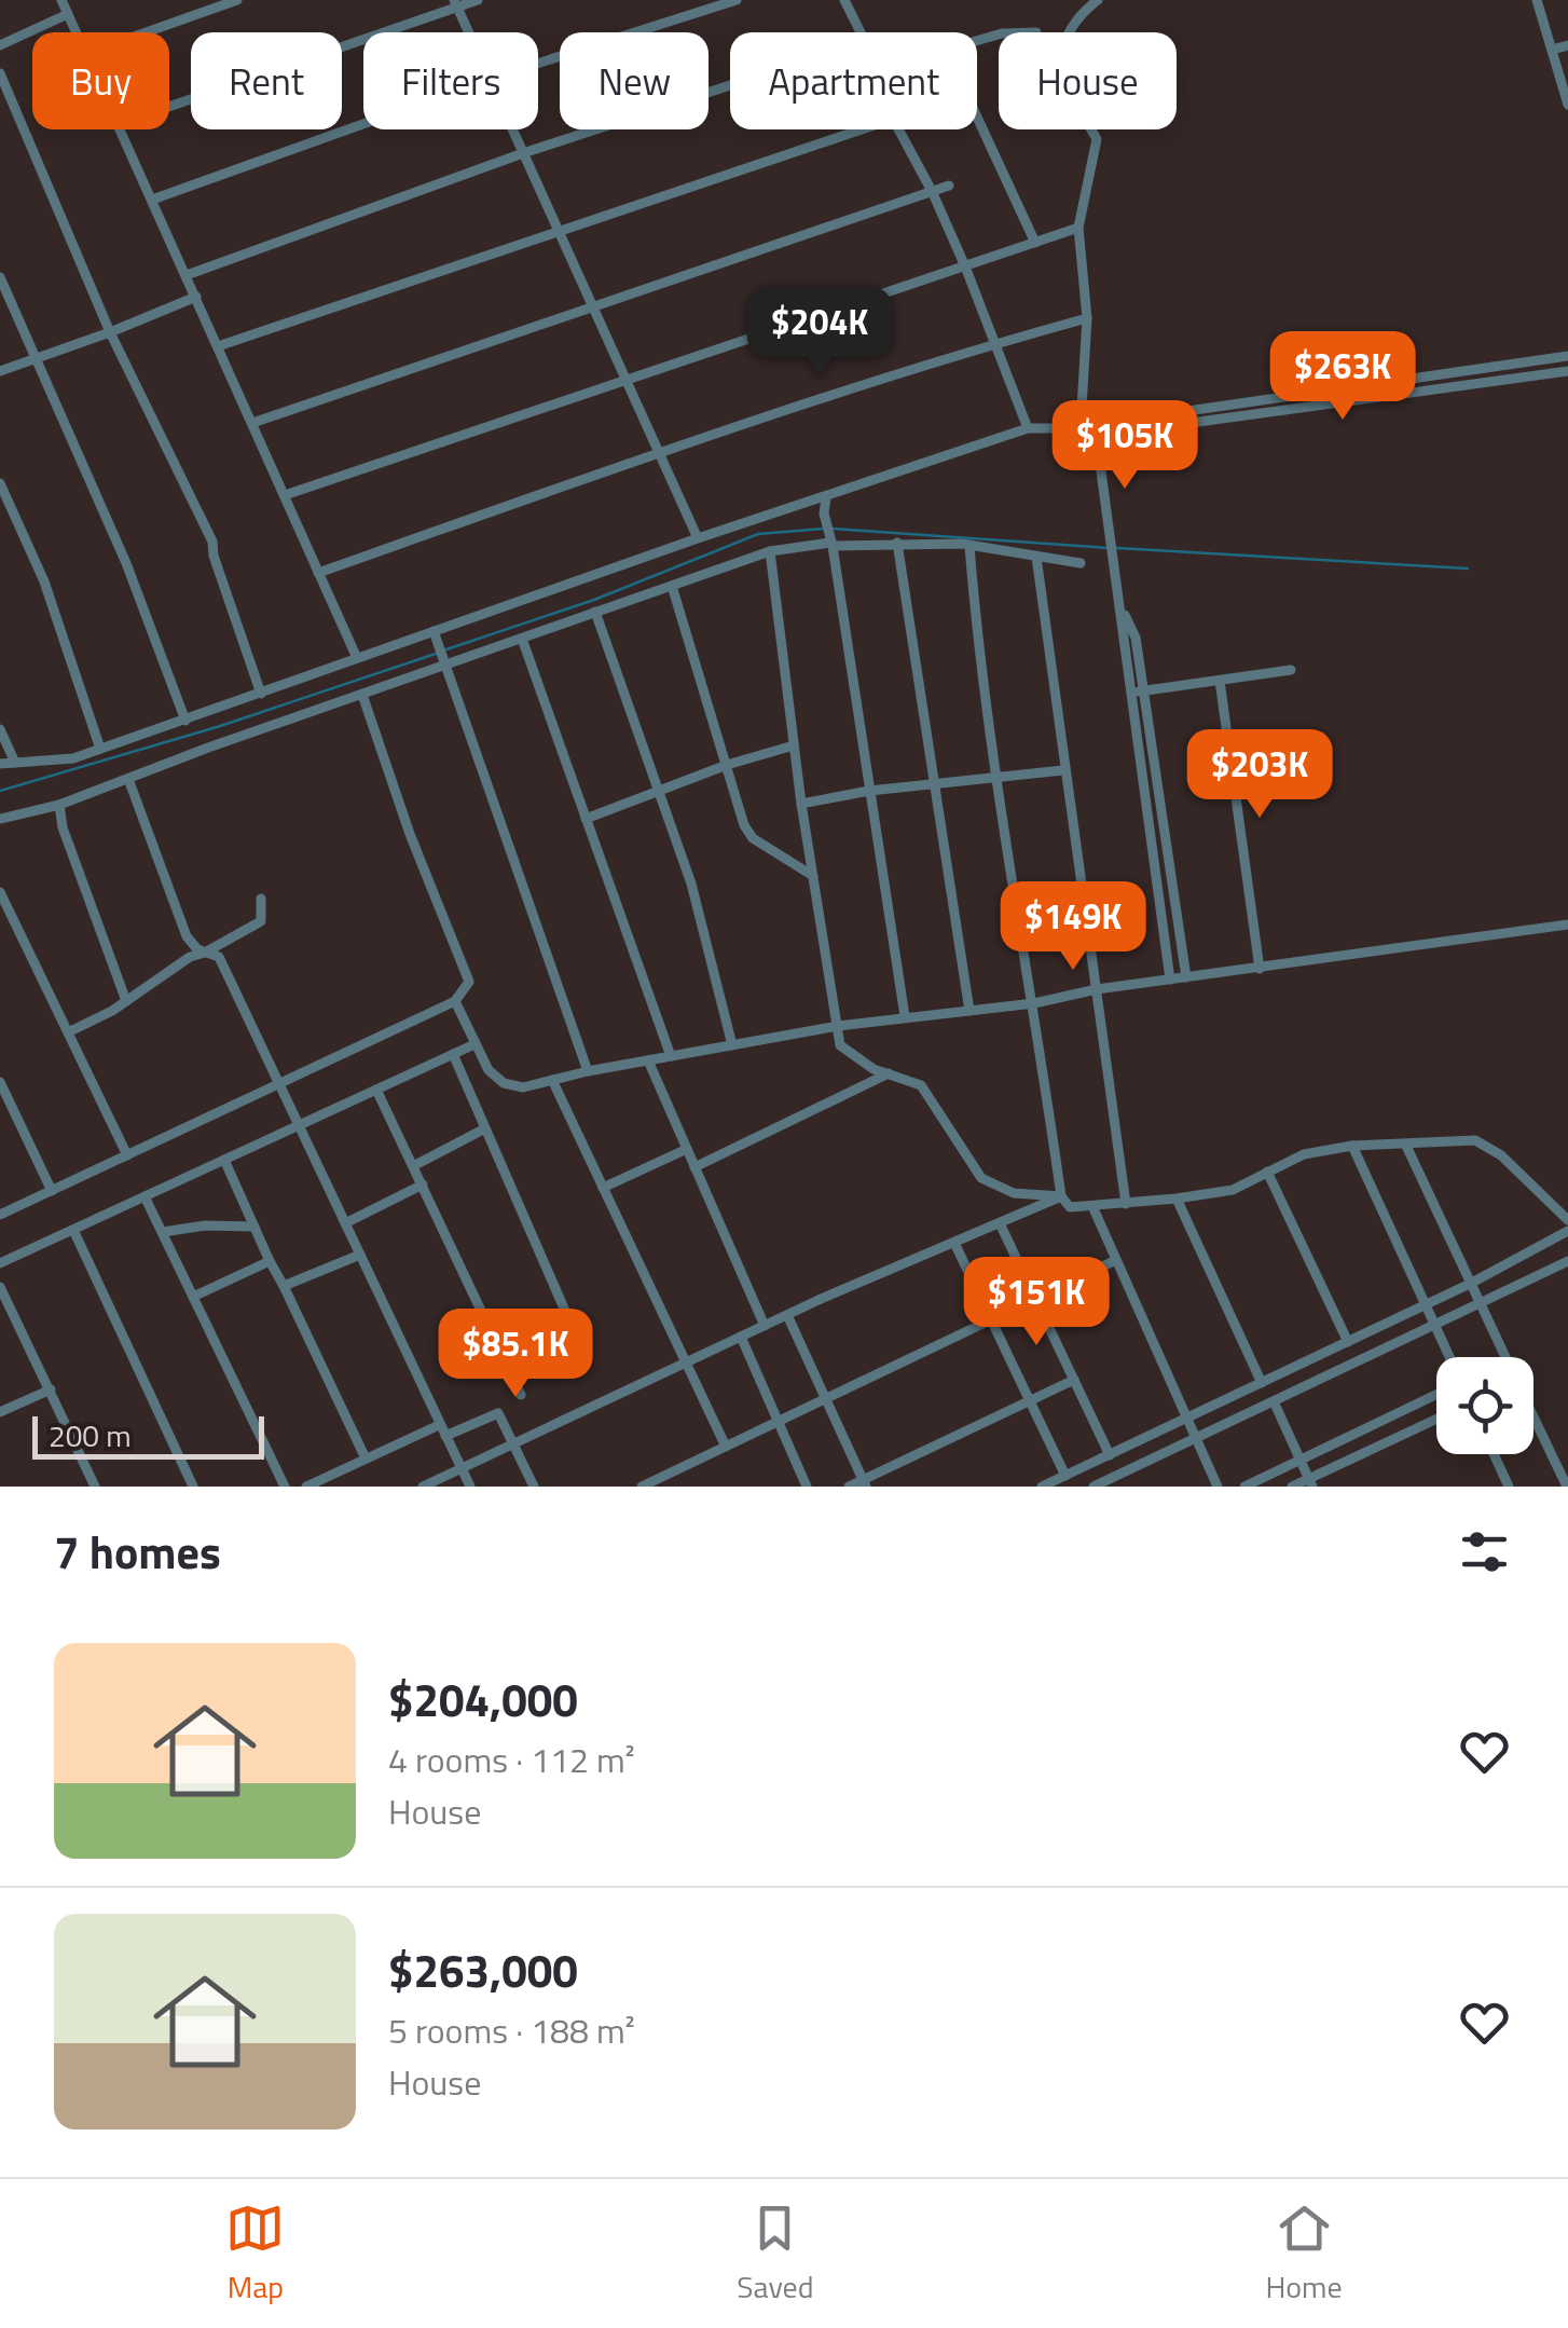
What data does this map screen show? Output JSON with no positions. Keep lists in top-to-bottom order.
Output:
{
  "scale_bar": "200 m",
  "page": {
    "chip": [
      "Buy",
      "Rent",
      "Filters",
      "New",
      "Apartment",
      "House"
    ],
    "price": [
      "$204K",
      "$263K",
      "$105K",
      "$203K",
      "$149K",
      "$151K",
      "$85.1K"
    ],
    "scale": "200 m",
    "heading": "7 homes",
    "list": [
      {
        "name": "$204,000",
        "note": "4 rooms · 112 m² · House"
      },
      {
        "name": "$263,000",
        "note": "5 rooms · 188 m² · House"
      }
    ],
    "tabs": ["Map", "Saved", "Home"]
  }
}
